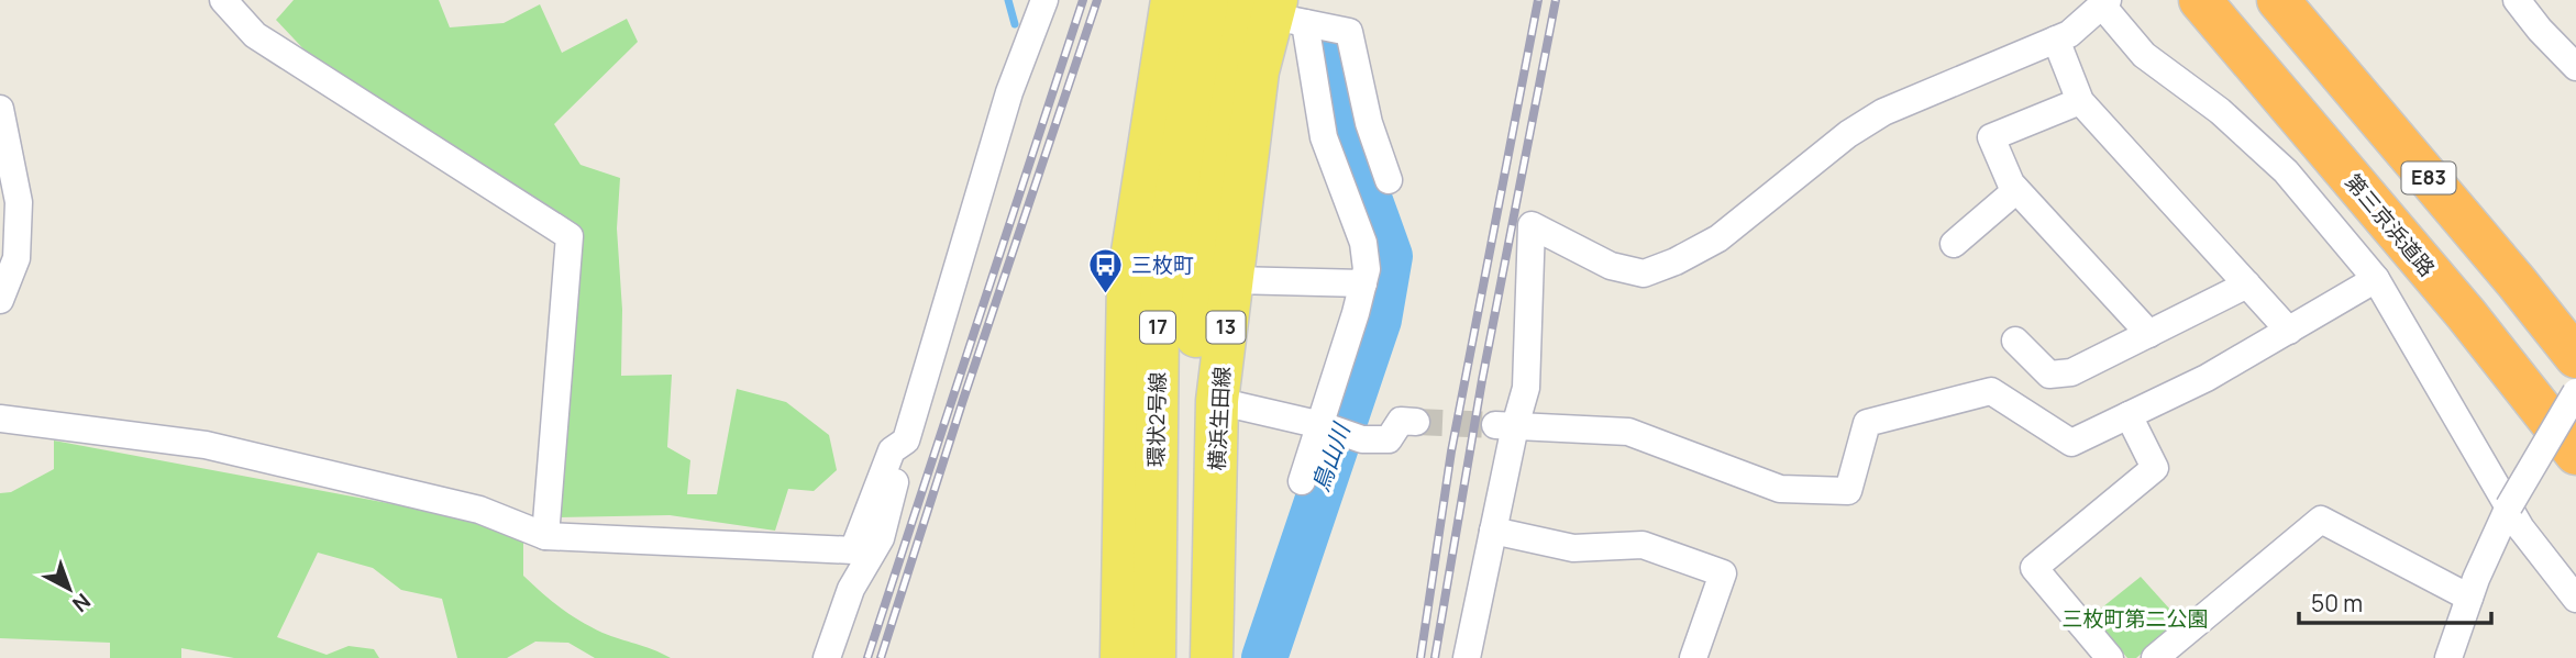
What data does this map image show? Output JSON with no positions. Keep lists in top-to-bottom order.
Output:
{
  "streets": {
    "highway": ["E83", "第三京浜道路"],
    "main road": [
      "17",
      "13",
      "横浜生田線",
      "環状2号線"
    ]
  },
  "crossings": [
    ["横浜生田線", "環状2号線"]
  ],
  "water": ["鳥山川"],
  "parks": ["三枚町第二公園"],
  "places": {
    "bus stop": ["三枚町"]
  },
  "scale_bar": "50 m",
  "north": "bottom right"
}
